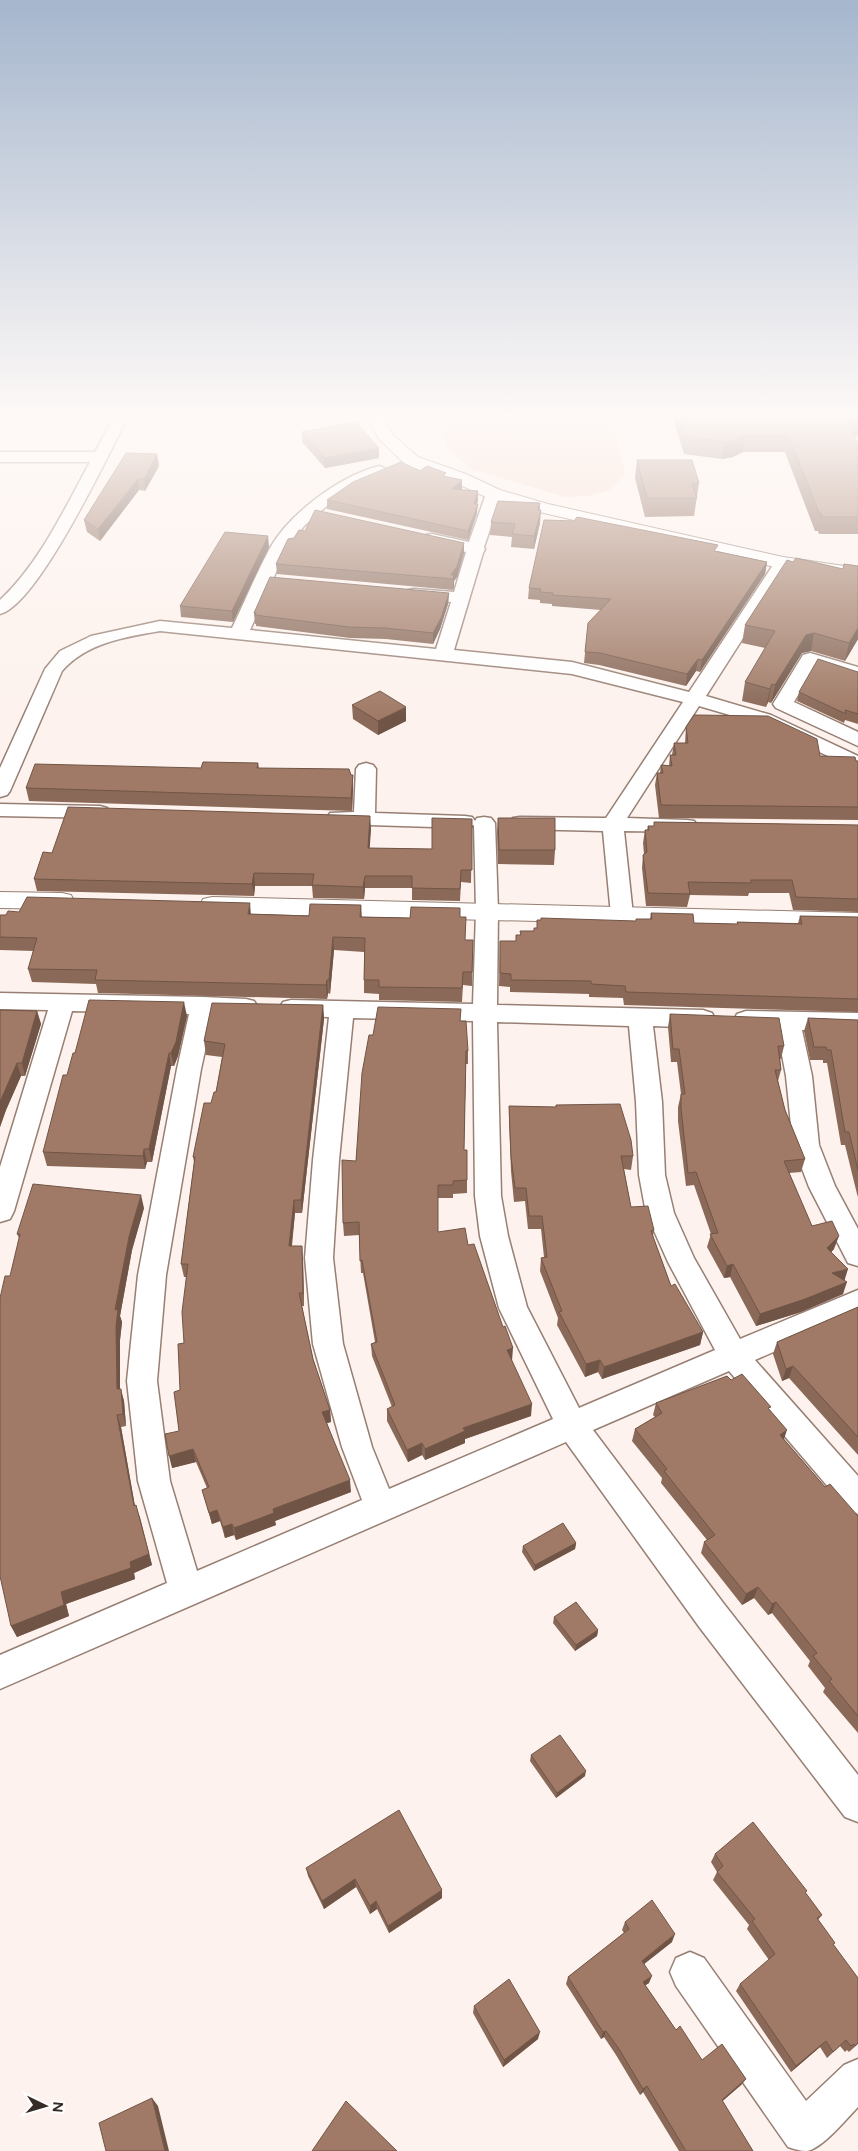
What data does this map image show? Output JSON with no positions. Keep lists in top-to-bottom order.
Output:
{
  "north": "right"
}
